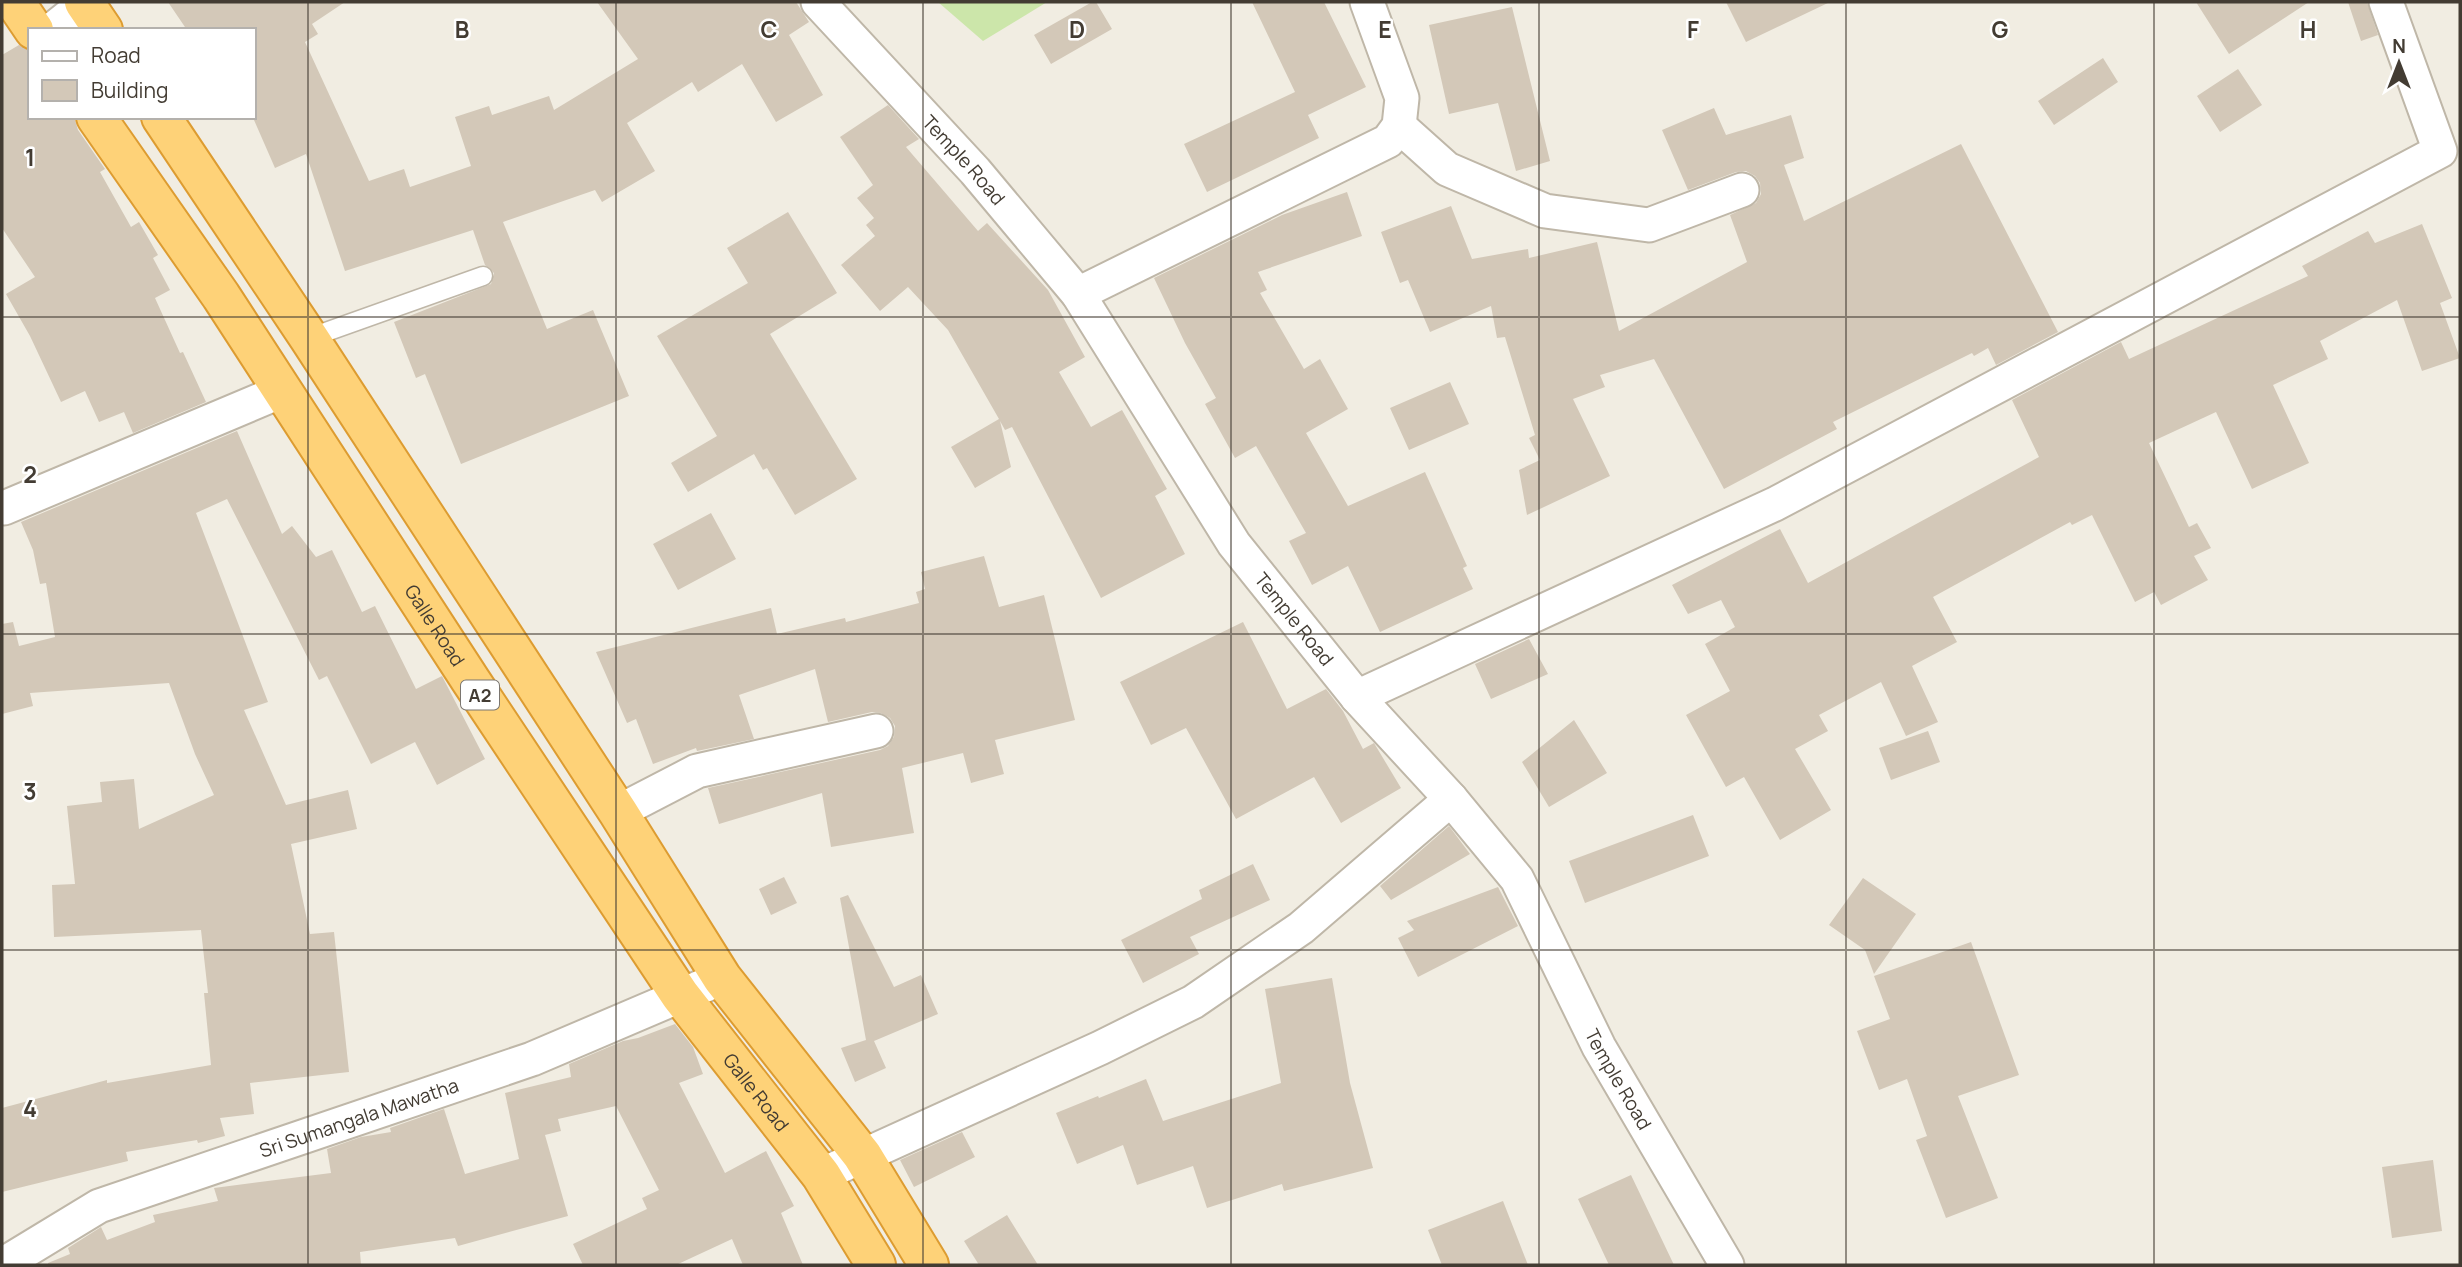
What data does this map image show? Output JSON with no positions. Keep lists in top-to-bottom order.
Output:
{
  "streets": {
    "highway": ["Galle Road", "A2"],
    "street": ["Temple Road", "Sri Sumangala Mawatha"]
  },
  "crossings": [
    ["Galle Road", "Sri Sumangala Mawatha"],
    ["A2", "Sri Sumangala Mawatha"]
  ],
  "legend": ["Road", "Building"],
  "north": "top",
  "grid": {
    "columns": [
      "B",
      "C",
      "D",
      "E",
      "F",
      "G",
      "H"
    ],
    "rows": [
      "1",
      "2",
      "3",
      "4"
    ]
  }
}
